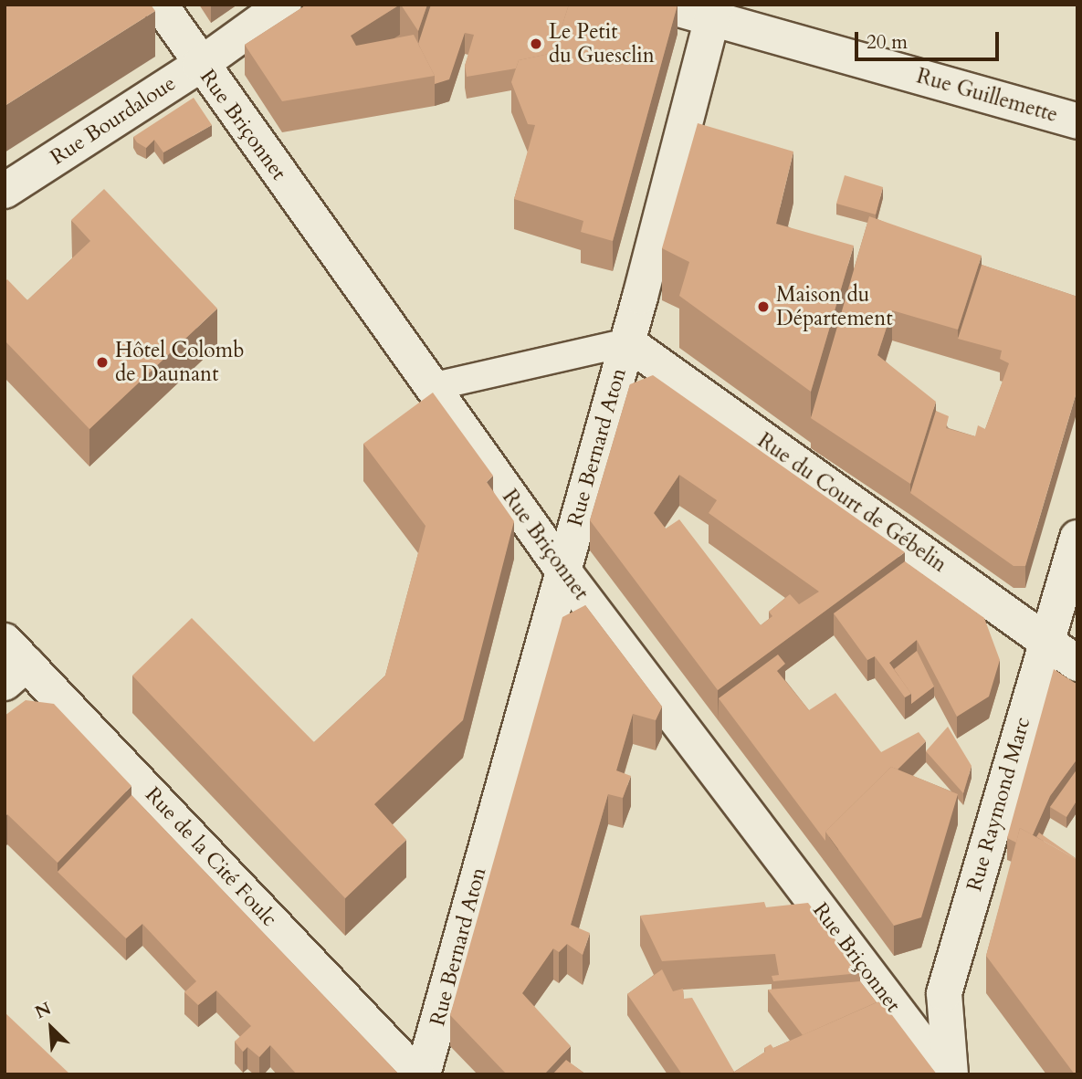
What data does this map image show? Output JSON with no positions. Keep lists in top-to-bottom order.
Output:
{
  "streets": {
    "street": [
      "Rue Guillemette",
      "Rue Bourdaloue",
      "Rue Briçonnet",
      "Rue Bernard Aton",
      "Rue du Court de Gébelin",
      "Rue Raymond Marc",
      "Rue de la Cité Foulc"
    ]
  },
  "crossings": [
    ["Rue Guillemette", "Rue Bernard Aton"],
    ["Rue Bourdaloue", "Rue Briçonnet"],
    ["Rue Briçonnet", "Rue Bernard Aton"],
    ["Rue Bernard Aton", "Rue du Court de Gébelin"],
    ["Rue du Court de Gébelin", "Rue Raymond Marc"]
  ],
  "places": ["Le Petit du Guesclin", "Maison du Département", "Hôtel Colomb de Daunant"],
  "scale_bar": "20 m",
  "north": "top left"
}
